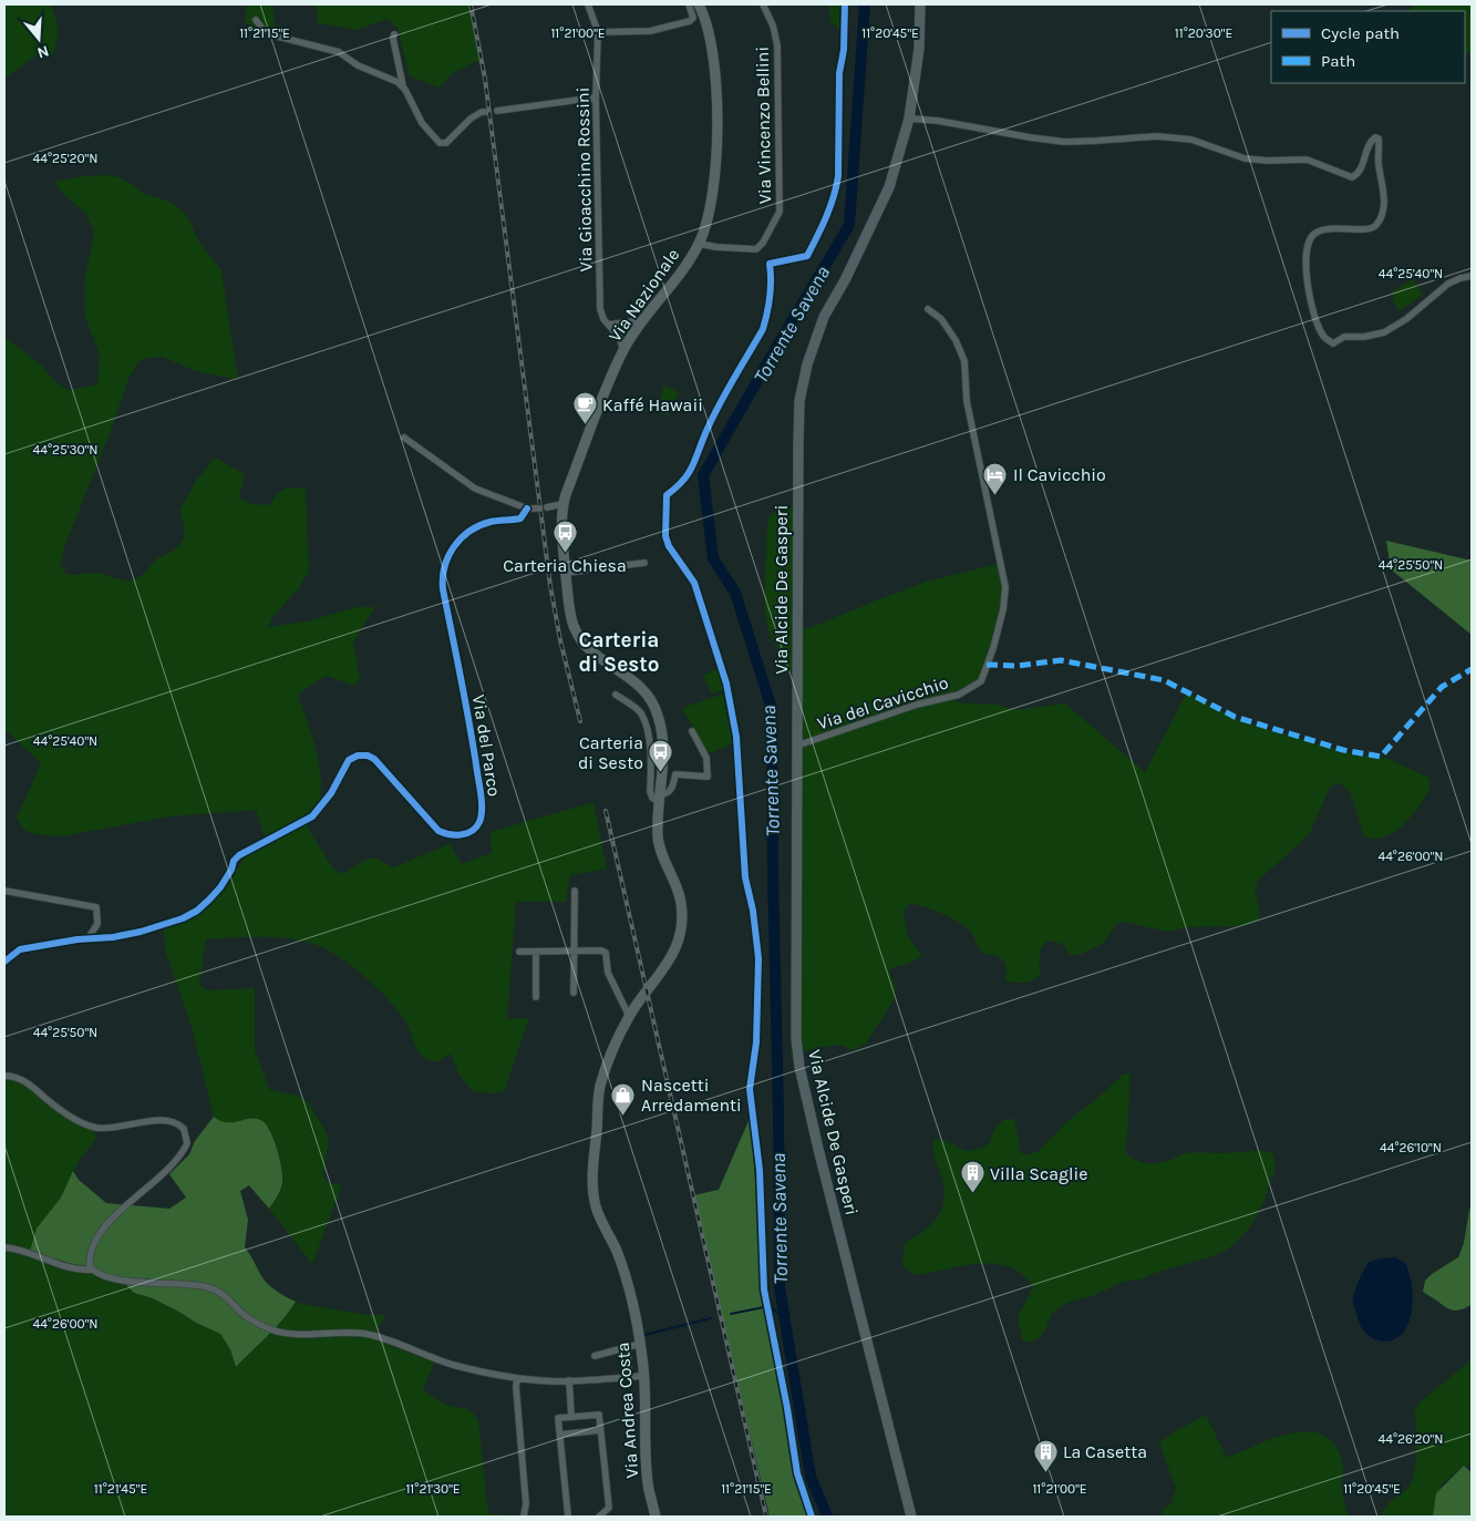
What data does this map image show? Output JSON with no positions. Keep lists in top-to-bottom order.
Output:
{
  "streets": {
    "main road": ["Via Nazionale", "Via Alcide De Gasperi", "Via Andrea Costa"],
    "street": [
      "Via Vincenzo Bellini",
      "Via Gioacchino Rossini",
      "Via del Cavicchio",
      "Via del Parco"
    ]
  },
  "crossings": [
    ["Via Vincenzo Bellini", "Via Nazionale"],
    ["Via Gioacchino Rossini", "Via Nazionale"],
    ["Via Nazionale", "Via Andrea Costa"],
    ["Via Alcide De Gasperi", "Via del Cavicchio"]
  ],
  "districts": ["Carteria di Sesto"],
  "water": ["Torrente Savena"],
  "places": {
    "cafe": ["Kaffé Hawaii"],
    "hotel": ["Il Cavicchio"],
    "bus stop": ["Carteria Chiesa", "Carteria di Sesto"],
    "shop": ["Nascetti Arredamenti"],
    "building": ["Villa Scaglie", "La Casetta"]
  },
  "legend": ["Cycle path", "Path"],
  "north": "bottom",
  "coordinates": [
    "11°21'15\"E",
    "11°21'00\"E",
    "11°20'45\"E",
    "11°20'30\"E",
    "44°25'20\"N",
    "44°25'40\"N",
    "44°25'30\"N",
    "44°25'50\"N",
    "44°26'00\"N",
    "44°26'10\"N",
    "44°26'20\"N",
    "11°21'45\"E",
    "11°21'30\"E"
  ]
}
